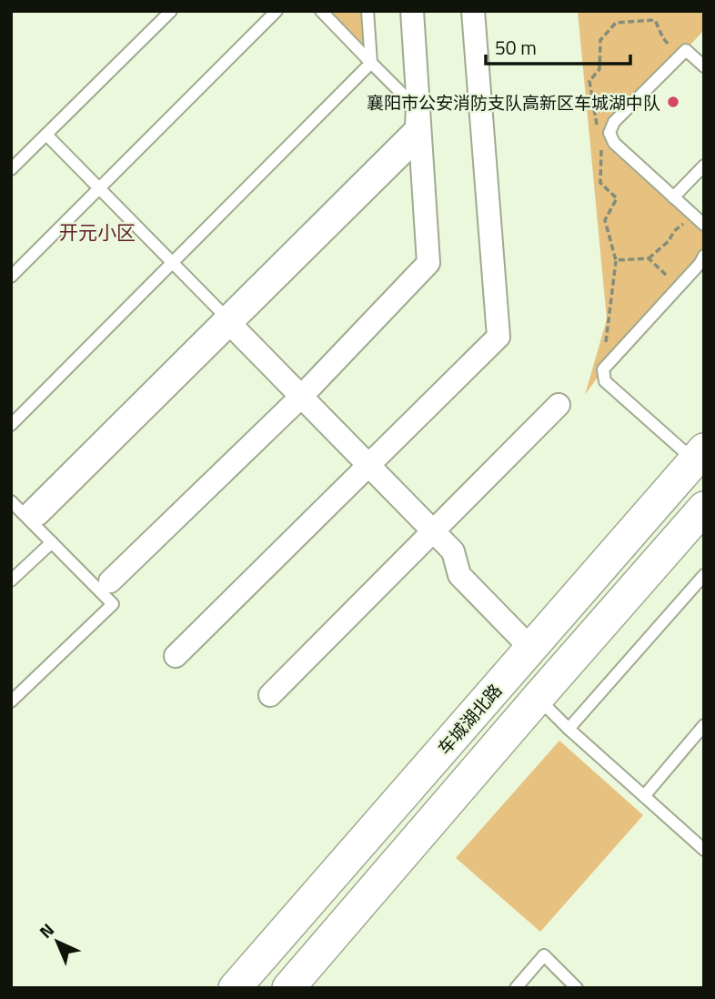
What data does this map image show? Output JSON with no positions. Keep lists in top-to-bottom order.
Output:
{
  "streets": {
    "main road": ["车城湖北路"]
  },
  "districts": ["开元小区"],
  "places": ["襄阳市公安消防支队高新区车城湖中队"],
  "scale_bar": "50 m",
  "north": "top left"
}
